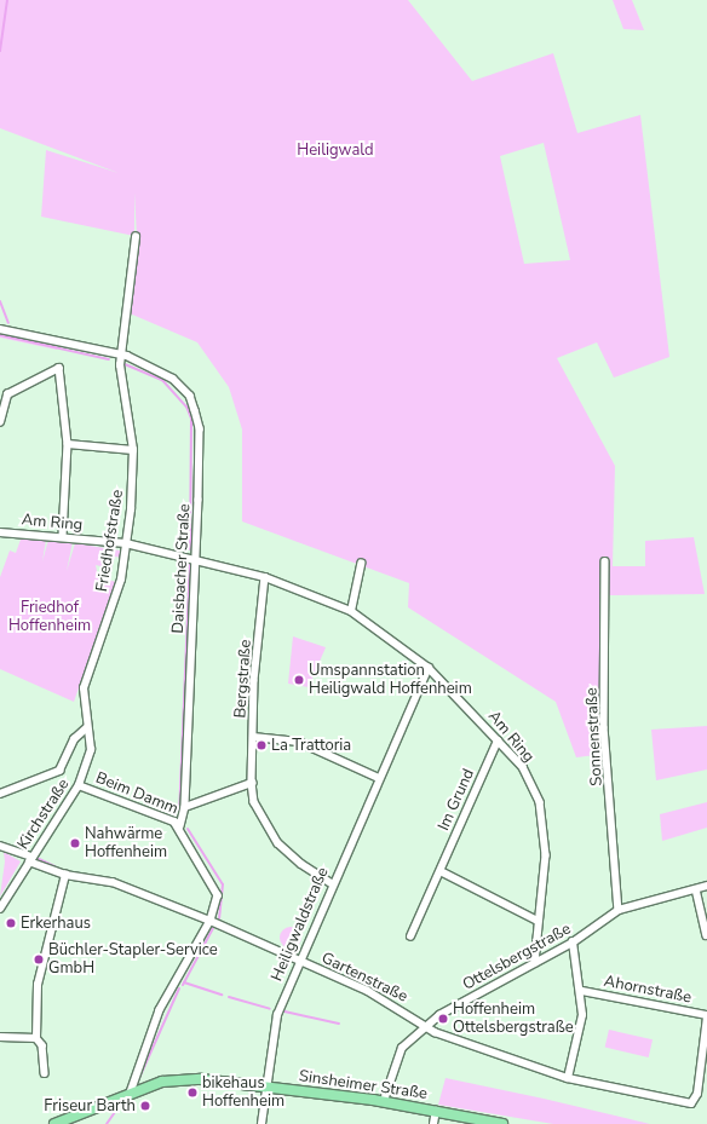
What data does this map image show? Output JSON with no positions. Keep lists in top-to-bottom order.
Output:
{
  "streets": {
    "main road": ["Sinsheimer Straße"],
    "street": [
      "Am Ring",
      "Friedhofstraße",
      "Daisbacher Straße",
      "Bergstraße",
      "Sonnenstraße",
      "Beim Damm",
      "Im Grund",
      "Kirchstraße",
      "Heiligwaldstraße",
      "Ottelsbergstraße",
      "Gartenstraße",
      "Ahornstraße"
    ]
  },
  "crossings": [
    ["Am Ring", "Friedhofstraße"],
    ["Am Ring", "Daisbacher Straße"],
    ["Am Ring", "Bergstraße"],
    ["Am Ring", "Im Grund"],
    ["Am Ring", "Heiligwaldstraße"],
    ["Am Ring", "Ottelsbergstraße"],
    ["Friedhofstraße", "Daisbacher Straße"],
    ["Friedhofstraße", "Kirchstraße"],
    ["Daisbacher Straße", "Beim Damm"],
    ["Bergstraße", "Heiligwaldstraße"],
    ["Sonnenstraße", "Ottelsbergstraße"],
    ["Beim Damm", "Kirchstraße"],
    ["Beim Damm", "Gartenstraße"],
    ["Beim Damm", "Sinsheimer Straße"],
    ["Kirchstraße", "Gartenstraße"],
    ["Heiligwaldstraße", "Gartenstraße"],
    ["Heiligwaldstraße", "Sinsheimer Straße"],
    ["Ottelsbergstraße", "Gartenstraße"],
    ["Ottelsbergstraße", "Sinsheimer Straße"],
    ["Gartenstraße", "Ahornstraße"]
  ],
  "parks": ["Heiligwald", "Friedhof Hoffenheim"],
  "places": [
    "Umspannstation Heiligwald Hoffenheim",
    "La Trattoria",
    "Nahwärme Hoffenheim",
    "Erkerhaus",
    "Büchler-Stapler-Service GmbH",
    "Hoffenheim Ottelsbergstraße",
    "bikehaus Hoffenheim",
    "Friseur Barth"
  ]
}
